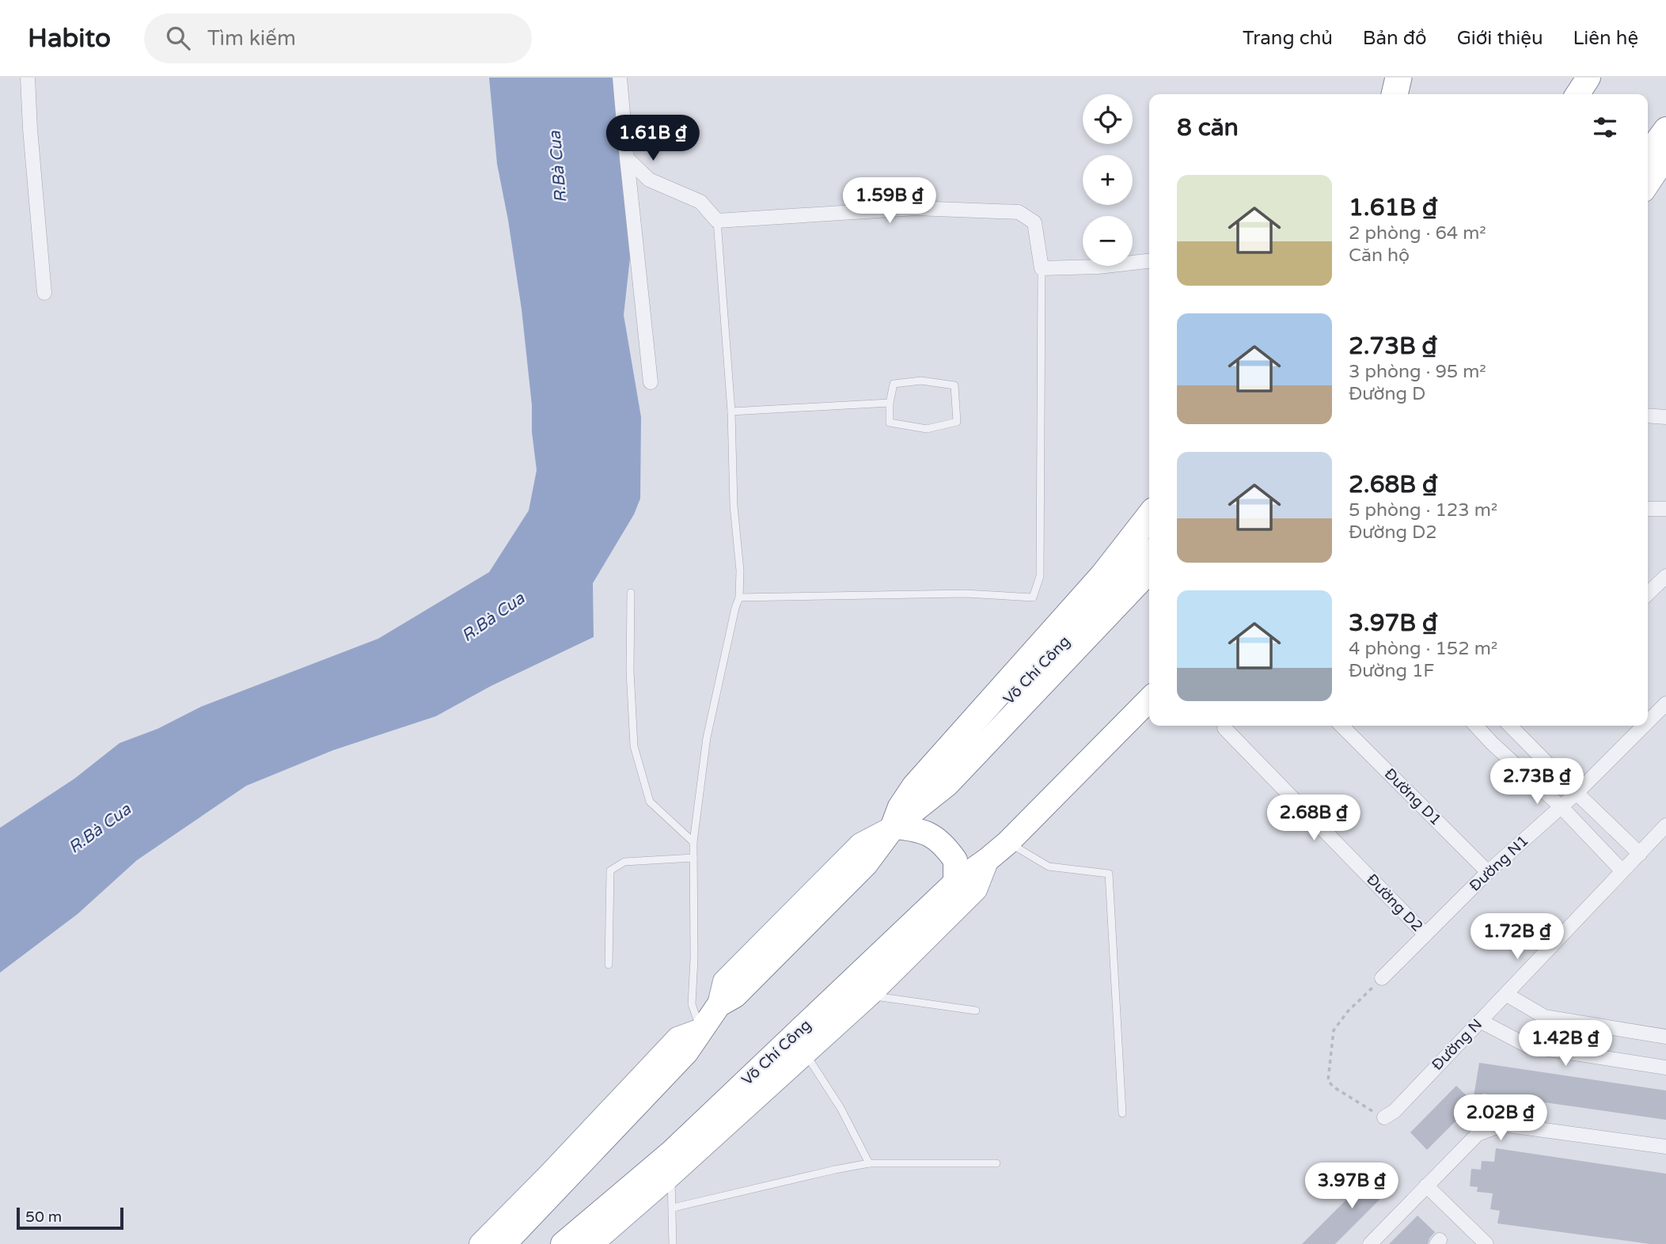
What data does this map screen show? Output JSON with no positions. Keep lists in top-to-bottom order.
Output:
{
  "streets": {
    "highway": ["Võ Chí Công"],
    "street": [
      "Đường D1",
      "Đường N1",
      "Đường D2",
      "Đường N"
    ]
  },
  "crossings": [
    ["Đường D1", "Đường N1"],
    ["Đường N1", "Đường D2"]
  ],
  "water": ["R.Bà Cua"],
  "scale_bar": "50 m",
  "page": {
    "header": "Habito",
    "search": "Tìm kiếm",
    "nav": [
      "Trang chủ",
      "Bản đồ",
      "Giới thiệu",
      "Liên hệ"
    ],
    "map_buttons": ["+", "−"],
    "heading": "8 căn",
    "price": [
      "1.61B ₫",
      "1.59B ₫",
      "2.73B ₫",
      "2.68B ₫",
      "1.72B ₫",
      "1.42B ₫",
      "2.02B ₫",
      "3.97B ₫"
    ],
    "list": [
      {
        "name": "1.61B ₫",
        "note": "2 phòng · 64 m² · Căn hộ"
      },
      {
        "name": "2.73B ₫",
        "note": "3 phòng · 95 m² · Đường D"
      },
      {
        "name": "2.68B ₫",
        "note": "5 phòng · 123 m² · Đường D2"
      },
      {
        "name": "3.97B ₫",
        "note": "4 phòng · 152 m² · Đường 1F"
      }
    ],
    "scale": "50 m"
  }
}
